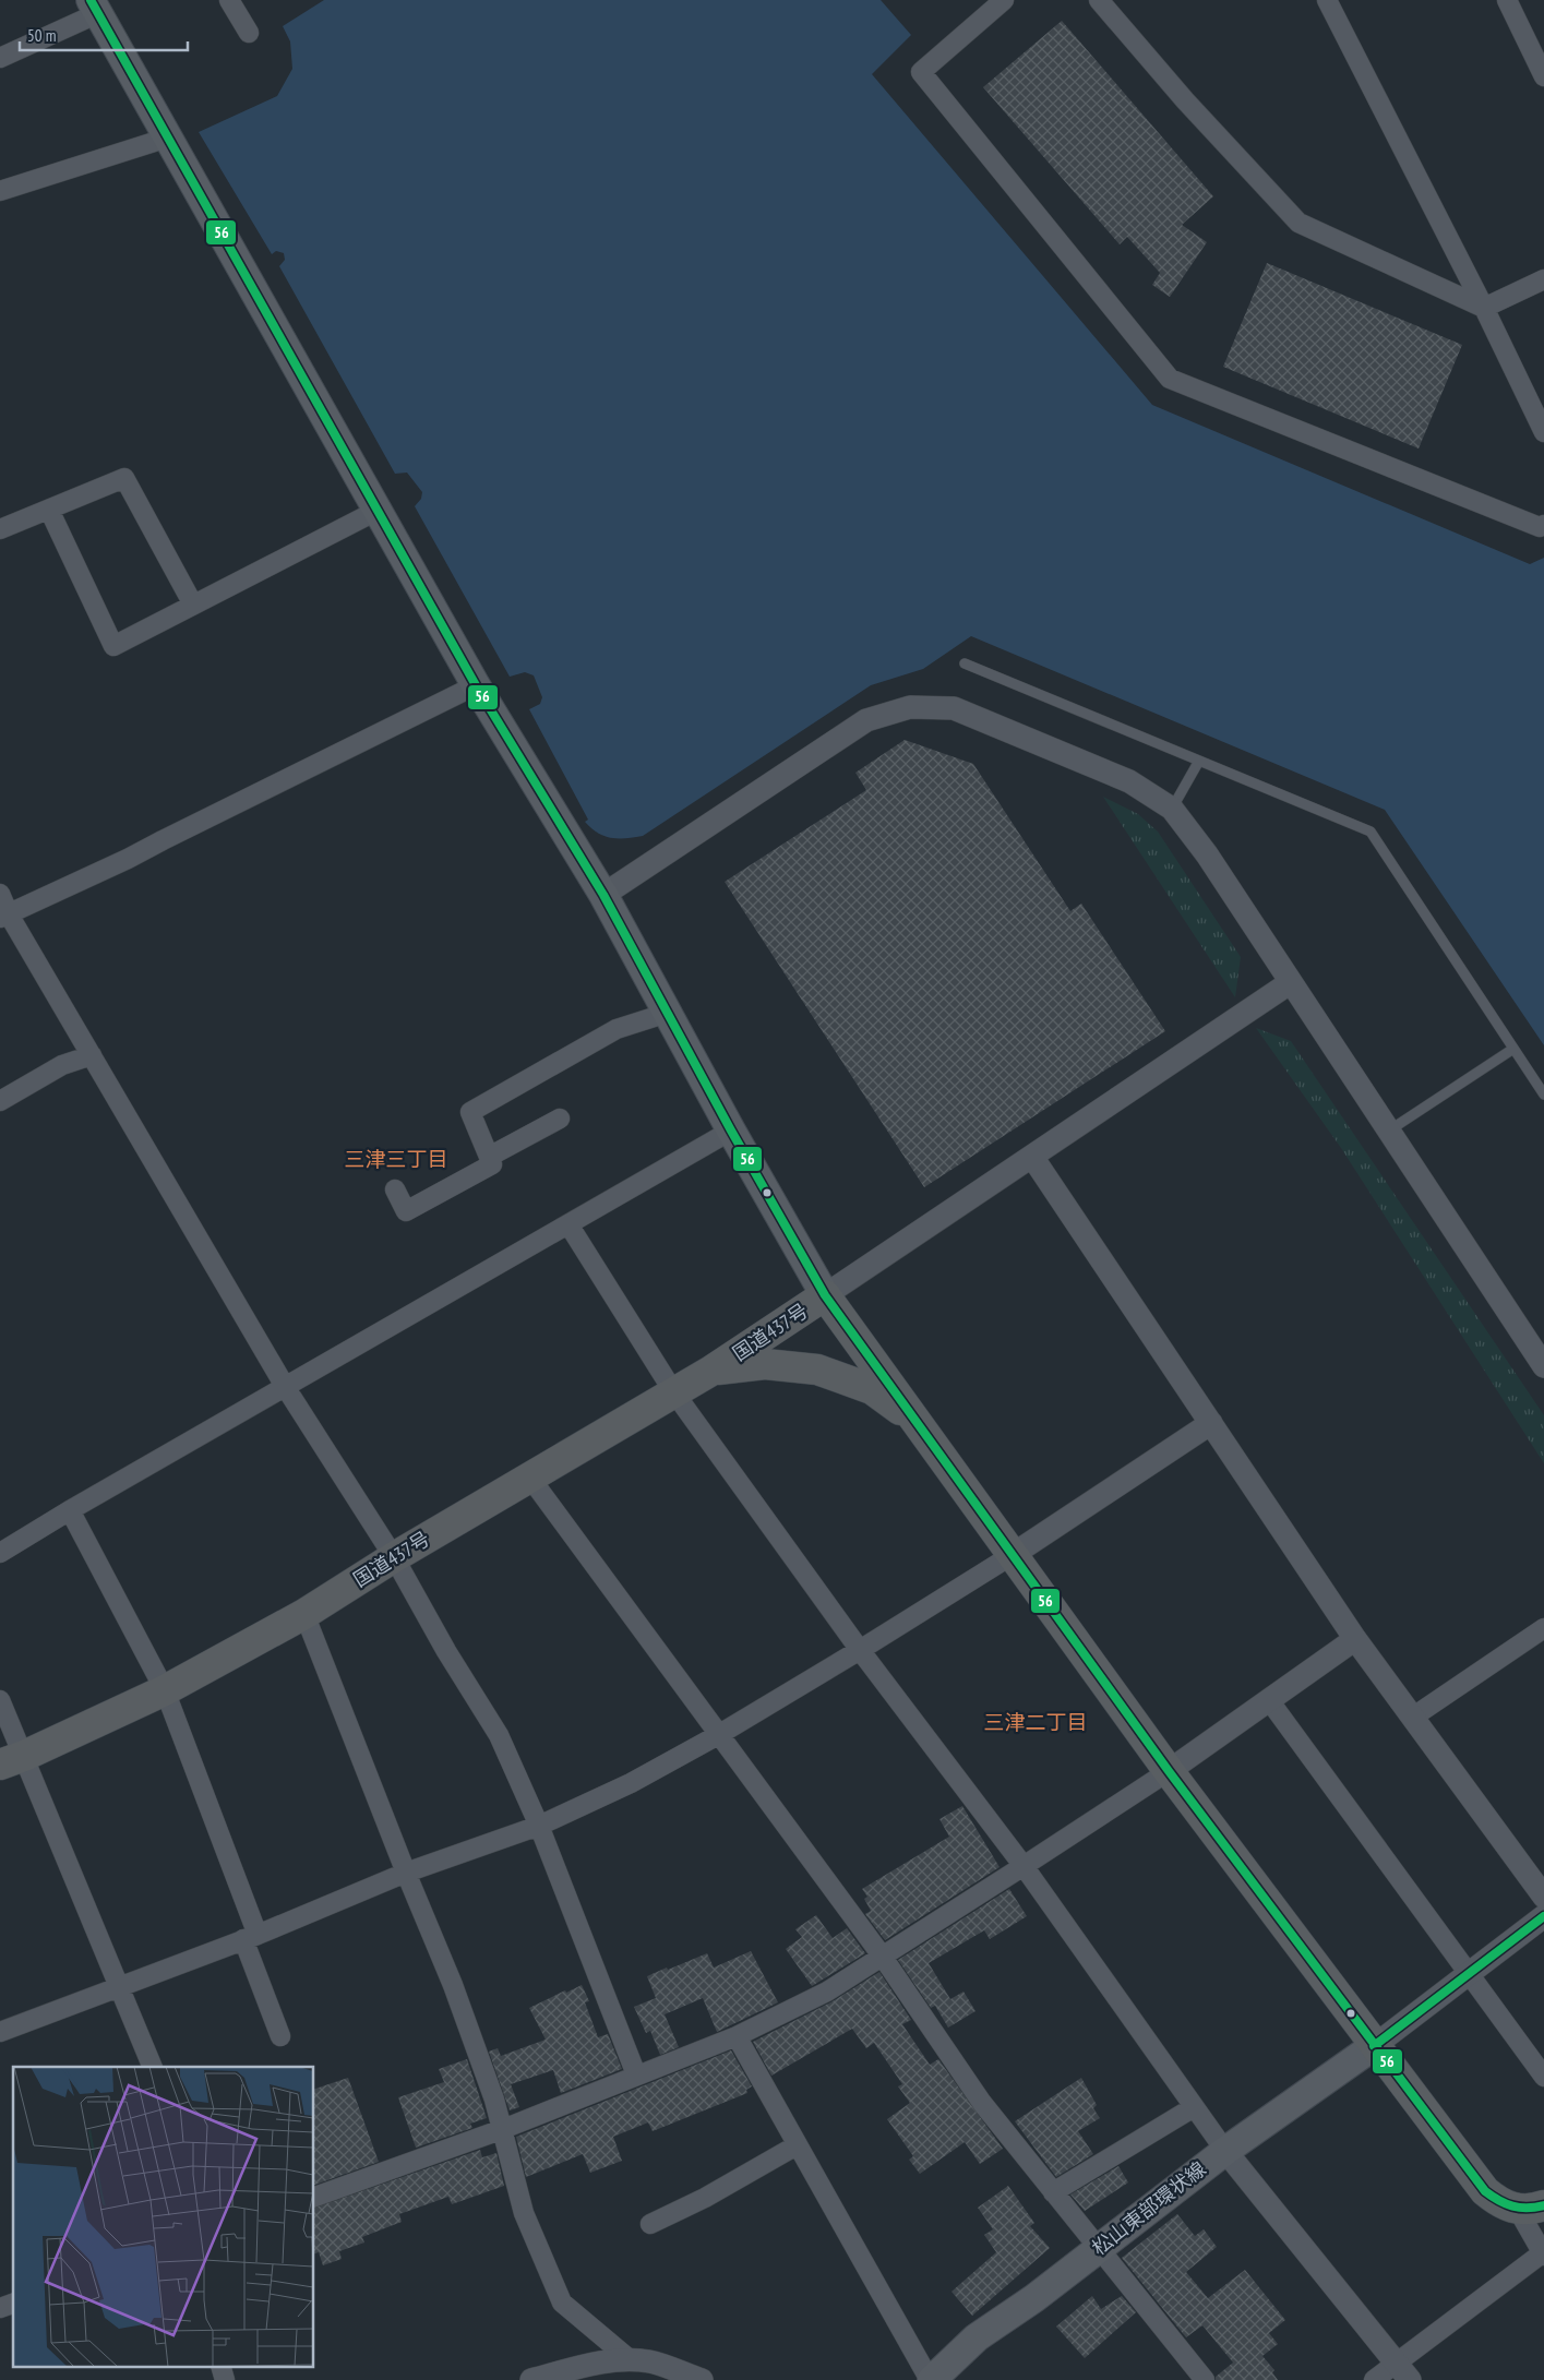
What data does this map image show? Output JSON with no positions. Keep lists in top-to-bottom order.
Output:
{
  "streets": {
    "highway": ["国道437号"],
    "main road": ["松山東部環状線"]
  },
  "crossings": [
    ["国道437号", "松山東部環状線"]
  ],
  "districts": ["三津三丁目", "三津二丁目"],
  "lines": ["transit line 56"],
  "scale_bar": "50 m"
}
